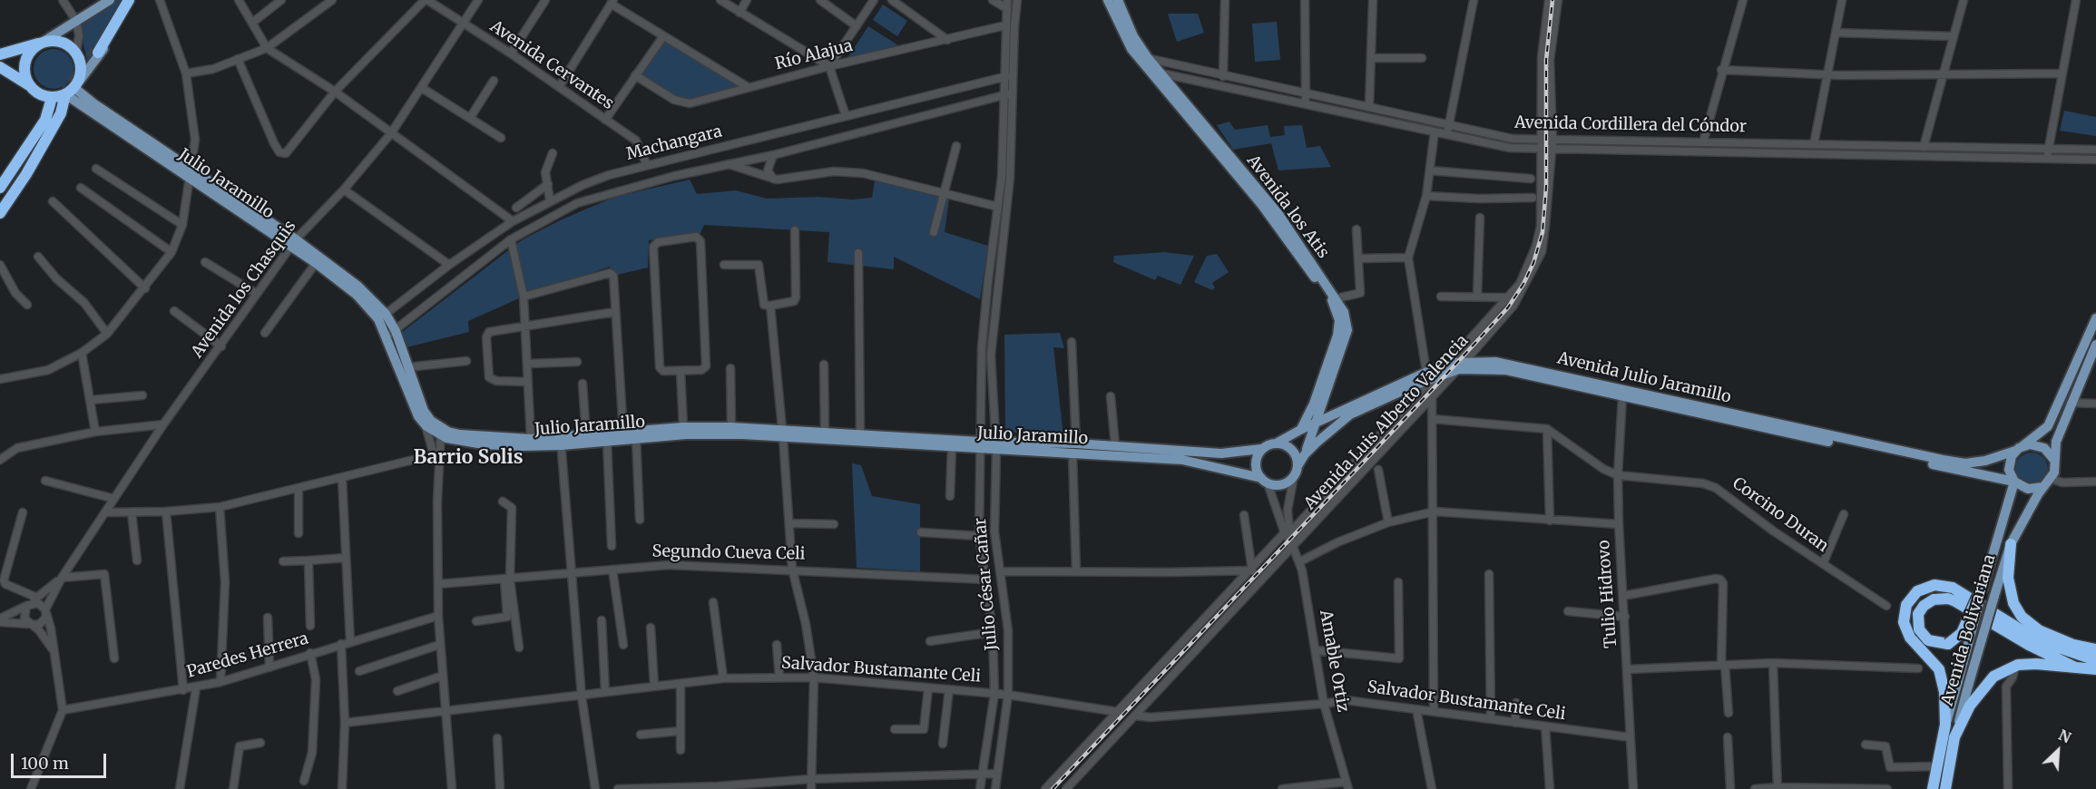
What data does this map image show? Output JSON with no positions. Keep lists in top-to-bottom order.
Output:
{
  "streets": {
    "highway": ["Avenida Bolivariana"],
    "main road": ["Julio Jaramillo", "Avenida los Atis", "Avenida Julio Jaramillo"],
    "street": [
      "Río Alajua",
      "Avenida Cervantes",
      "Avenida Cordillera del Cóndor",
      "Machangara",
      "Avenida los Chasquis",
      "Avenida Luis Alberto Valencia",
      "Corcino Duran",
      "Segundo Cueva Celi",
      "Julio César Cañar",
      "Tulio Hidrovo",
      "Paredes Herrera",
      "Amable Ortiz",
      "Salvador Bustamante Celi"
    ]
  },
  "crossings": [
    ["Avenida Cervantes", "Machangara"],
    ["Avenida Cervantes", "Avenida los Chasquis"],
    ["Avenida Cordillera del Cóndor", "Avenida los Atis"],
    ["Avenida Cordillera del Cóndor", "Avenida Luis Alberto Valencia"],
    ["Machangara", "Julio Jaramillo"],
    ["Julio Jaramillo", "Avenida los Chasquis"],
    ["Julio Jaramillo", "Avenida Julio Jaramillo"],
    ["Julio Jaramillo", "Julio César Cañar"],
    ["Julio Jaramillo", "Amable Ortiz"],
    ["Avenida los Atis", "Avenida Julio Jaramillo"],
    ["Avenida Julio Jaramillo", "Avenida Luis Alberto Valencia"],
    ["Avenida Julio Jaramillo", "Tulio Hidrovo"],
    ["Avenida Julio Jaramillo", "Avenida Bolivariana"],
    ["Avenida Julio Jaramillo", "Amable Ortiz"],
    ["Avenida Luis Alberto Valencia", "Amable Ortiz"],
    ["Avenida Luis Alberto Valencia", "Salvador Bustamante Celi"],
    ["Corcino Duran", "Tulio Hidrovo"],
    ["Segundo Cueva Celi", "Julio César Cañar"],
    ["Julio César Cañar", "Salvador Bustamante Celi"],
    ["Tulio Hidrovo", "Salvador Bustamante Celi"],
    ["Amable Ortiz", "Salvador Bustamante Celi"]
  ],
  "districts": ["Barrio Solis"],
  "scale_bar": "100 m",
  "north": "top right"
}
